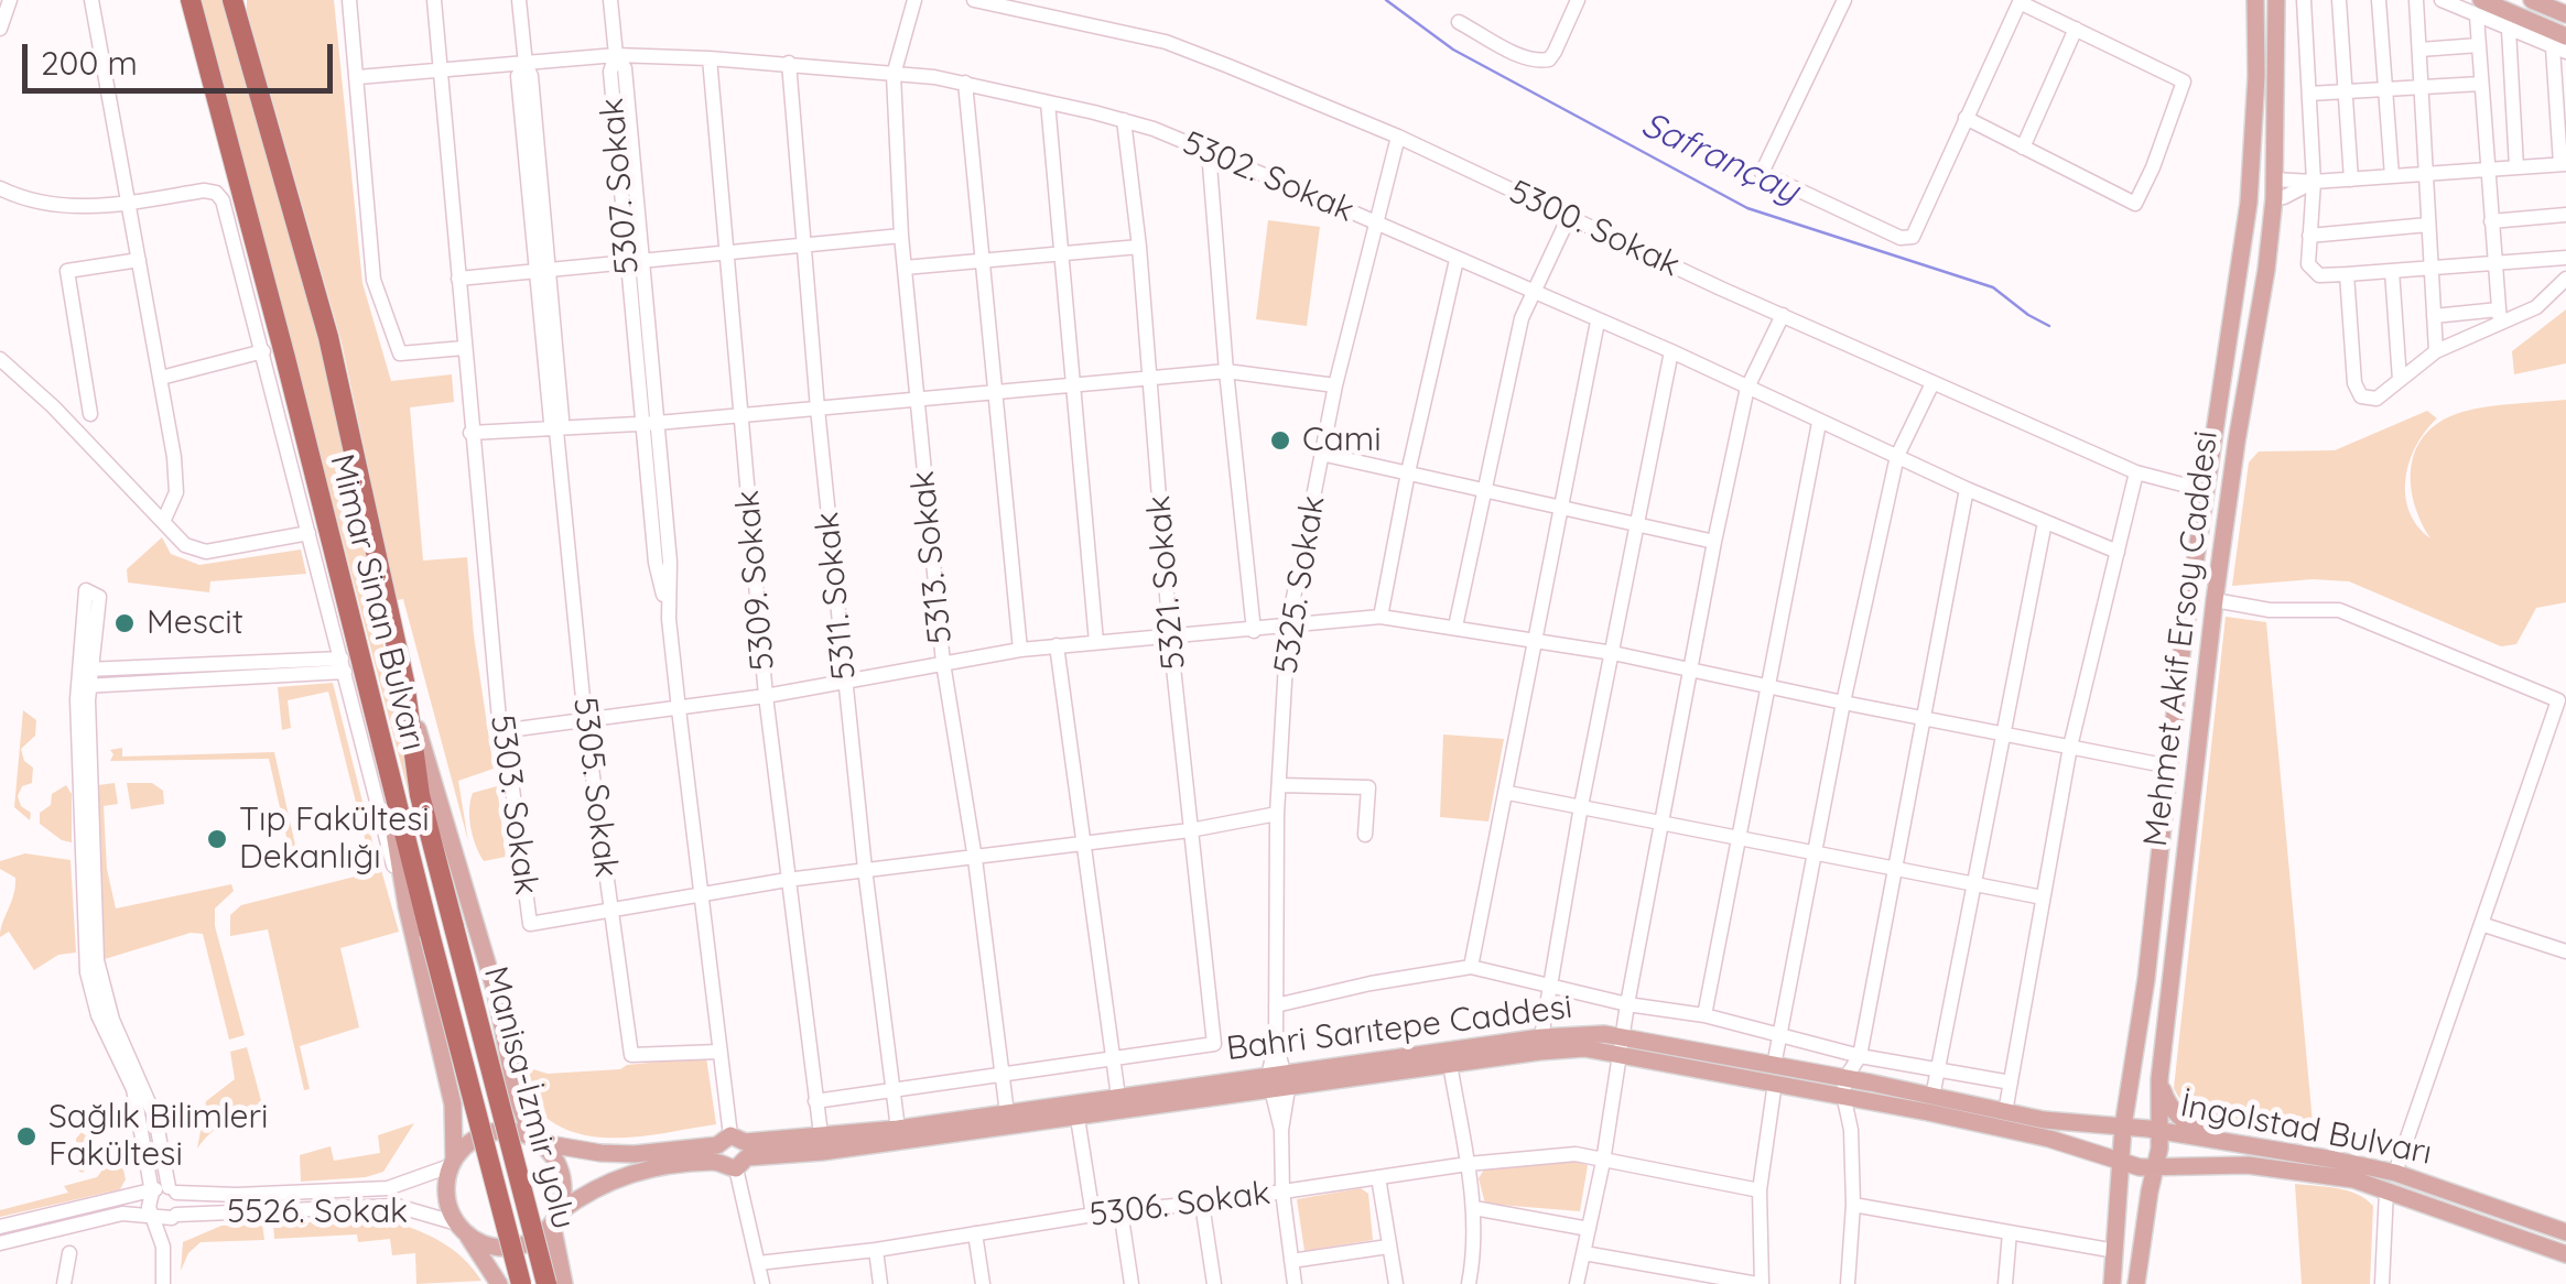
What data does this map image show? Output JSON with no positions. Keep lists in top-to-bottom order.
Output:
{
  "streets": {
    "highway": ["Mimar Sinan Bulvarı", "Manisa-İzmir yolu"],
    "main road": ["Mehmet Akif Ersoy Caddesi", "Bahri Sarıtepe Caddesi", "İngolstad Bulvarı"],
    "street": [
      "5302. Sokak",
      "5307. Sokak",
      "5300. Sokak",
      "5313. Sokak",
      "5309. Sokak",
      "5321. Sokak",
      "5325. Sokak",
      "5311. Sokak",
      "5305. Sokak",
      "5303. Sokak",
      "5306. Sokak",
      "5526. Sokak"
    ]
  },
  "crossings": [
    ["5302. Sokak", "5307. Sokak"],
    ["5302. Sokak", "5313. Sokak"],
    ["5302. Sokak", "5309. Sokak"],
    ["5302. Sokak", "5321. Sokak"],
    ["5302. Sokak", "5325. Sokak"],
    ["5302. Sokak", "5311. Sokak"],
    ["5302. Sokak", "5305. Sokak"],
    ["5302. Sokak", "5303. Sokak"],
    ["5307. Sokak", "5305. Sokak"],
    ["5307. Sokak", "5303. Sokak"],
    ["5307. Sokak", "Bahri Sarıtepe Caddesi"],
    ["5307. Sokak", "5306. Sokak"],
    ["5300. Sokak", "5325. Sokak"],
    ["5300. Sokak", "Mehmet Akif Ersoy Caddesi"],
    ["5313. Sokak", "5303. Sokak"],
    ["5313. Sokak", "Bahri Sarıtepe Caddesi"],
    ["5309. Sokak", "5303. Sokak"],
    ["5309. Sokak", "Bahri Sarıtepe Caddesi"],
    ["5321. Sokak", "5303. Sokak"],
    ["5325. Sokak", "5303. Sokak"],
    ["5325. Sokak", "Bahri Sarıtepe Caddesi"],
    ["5325. Sokak", "5306. Sokak"],
    ["5311. Sokak", "5303. Sokak"],
    ["5311. Sokak", "Bahri Sarıtepe Caddesi"],
    ["Mimar Sinan Bulvarı", "Manisa-İzmir yolu"],
    ["Mehmet Akif Ersoy Caddesi", "Bahri Sarıtepe Caddesi"],
    ["Mehmet Akif Ersoy Caddesi", "İngolstad Bulvarı"],
    ["5305. Sokak", "5303. Sokak"],
    ["Bahri Sarıtepe Caddesi", "İngolstad Bulvarı"],
    ["Bahri Sarıtepe Caddesi", "5526. Sokak"]
  ],
  "water": ["Safrançay"],
  "places": [
    "Cami",
    "Mescit",
    "Tıp Fakültesi Dekanlığı",
    "Sağlık Bilimleri Fakültesi"
  ],
  "scale_bar": "200 m"
}
